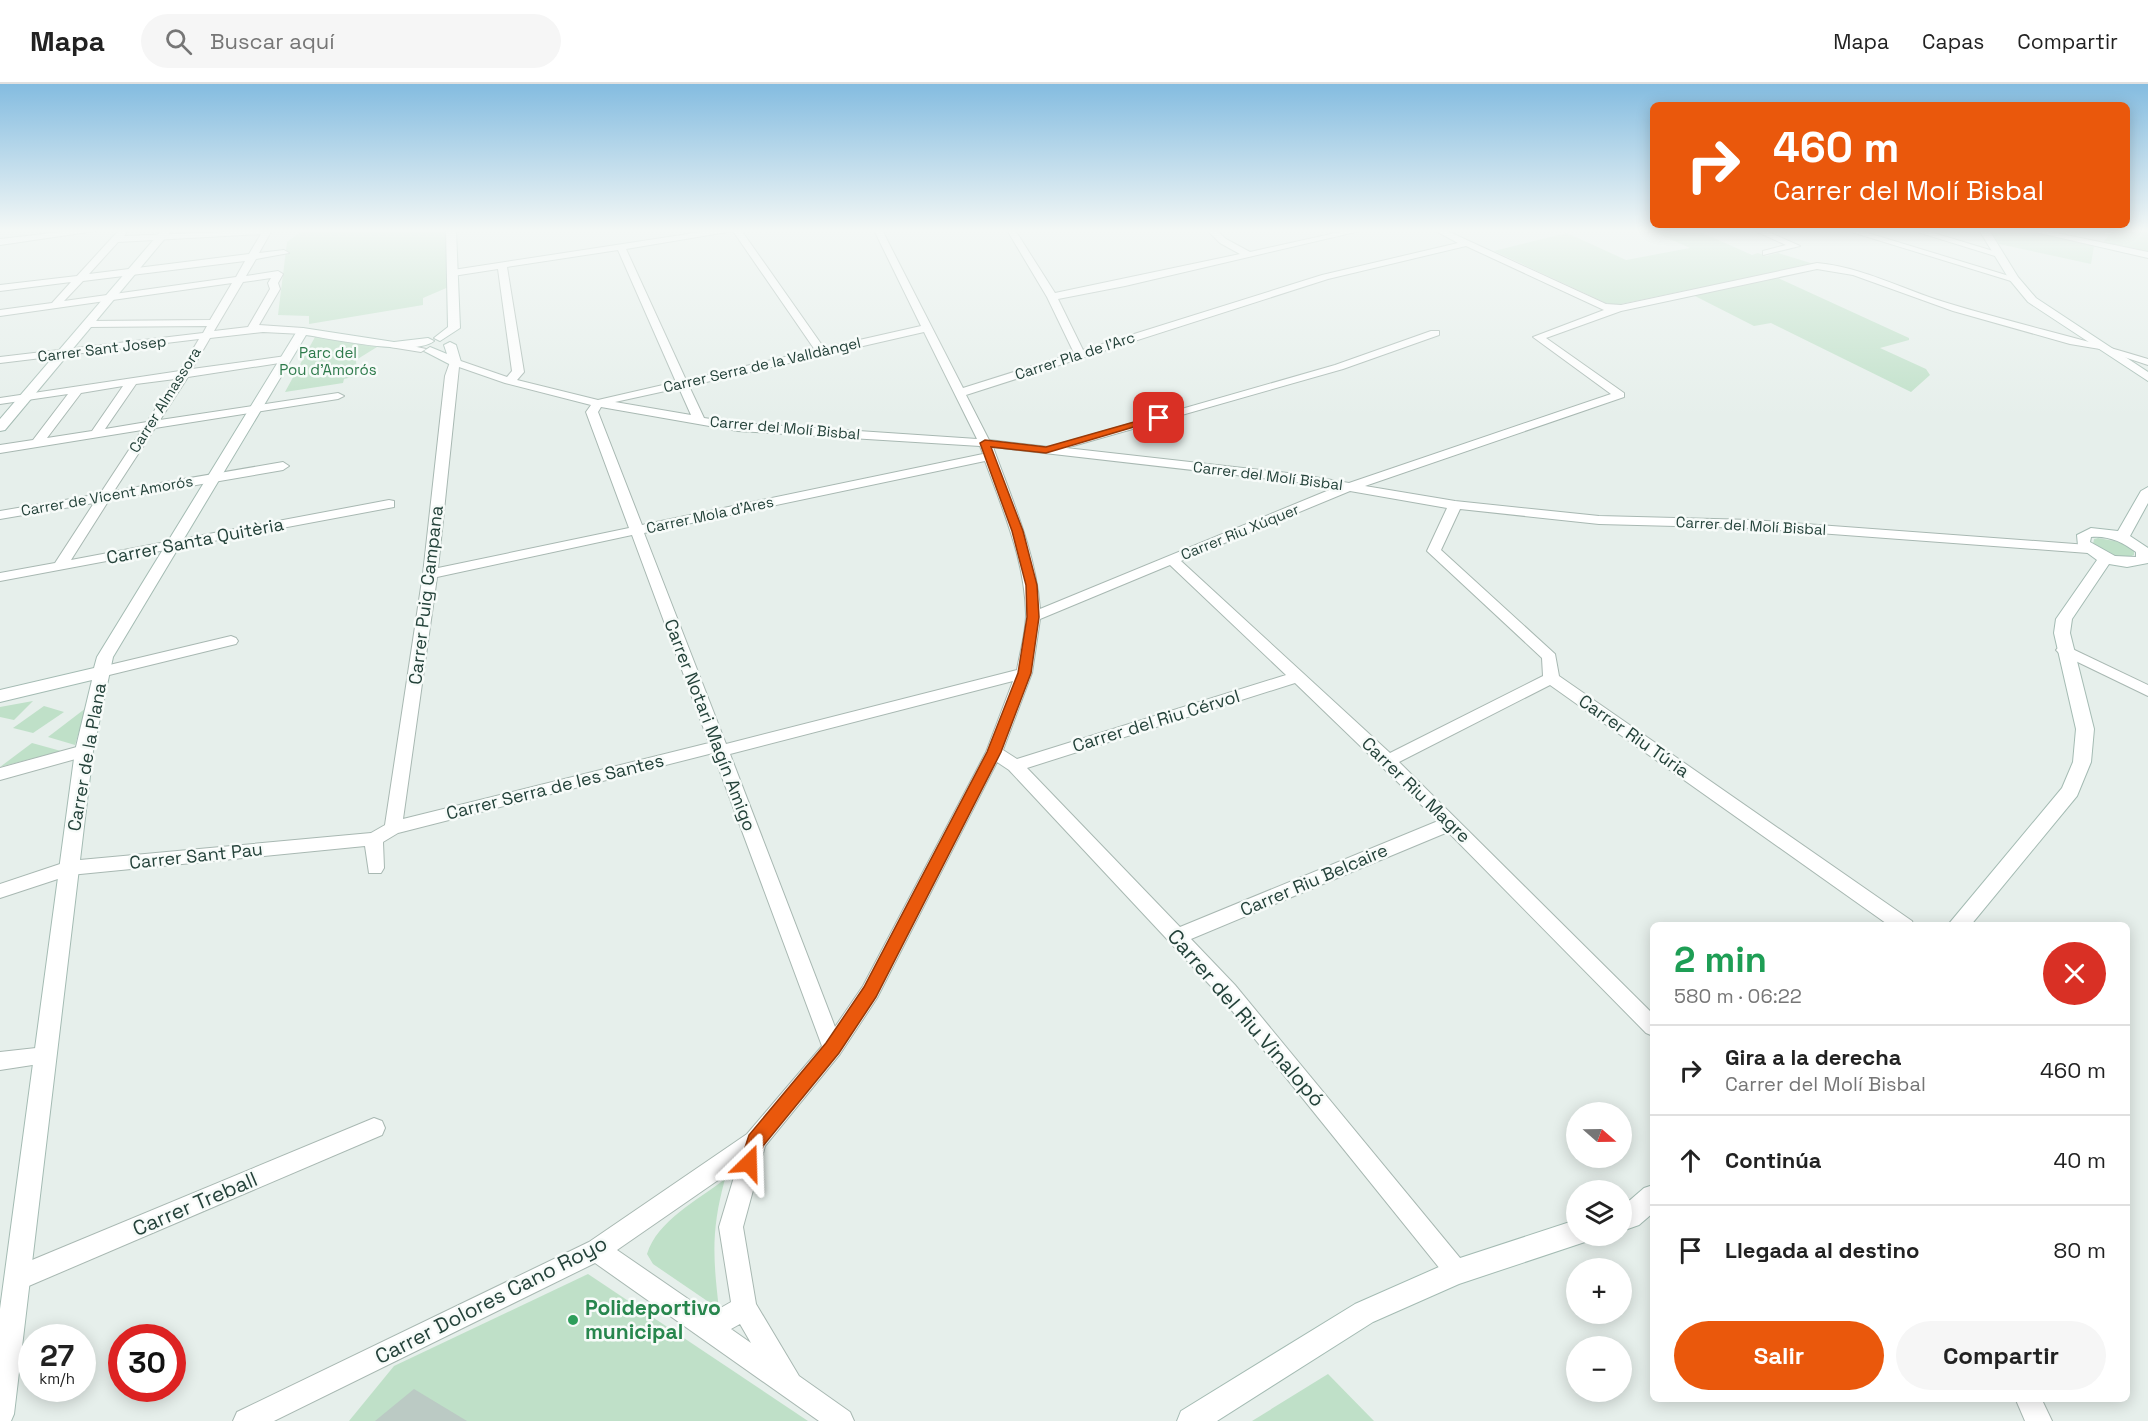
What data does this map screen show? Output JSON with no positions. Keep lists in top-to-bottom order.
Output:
{
  "streets": {
    "street": [
      "Carrer Sant Josep",
      "Carrer Pla de l'Arc",
      "Carrer Serra de la Valldàngel",
      "Carrer Almassora",
      "Carrer del Molí Bisbal",
      "Carrer de Vicent Amorós",
      "Carrer Mola d'Ares",
      "Carrer Riu Xúquer",
      "Carrer Santa Quitèria",
      "Carrer Puig Campana",
      "Carrer del Riu Cérvol",
      "Carrer Notari Magín Amigo",
      "Carrer Riu Túria",
      "Carrer de la Plana",
      "Carrer Serra de les Santes",
      "Carrer Riu Magre",
      "Carrer Sant Pau",
      "Carrer Riu Belcaire",
      "Carrer del Riu Vinalopó",
      "Carrer Treball",
      "Carrer Dolores Cano Royo"
    ]
  },
  "crossings": [
    ["Carrer Sant Josep", "Carrer Almassora"],
    ["Carrer Serra de la Valldàngel", "Carrer del Molí Bisbal"],
    ["Carrer Serra de la Valldàngel", "Carrer Notari Magín Amigo"],
    ["Carrer Almassora", "Carrer de Vicent Amorós"],
    ["Carrer Almassora", "Carrer Santa Quitèria"],
    ["Carrer del Molí Bisbal", "Carrer Mola d'Ares"],
    ["Carrer del Molí Bisbal", "Carrer Riu Xúquer"],
    ["Carrer del Molí Bisbal", "Carrer Puig Campana"],
    ["Carrer del Molí Bisbal", "Carrer Notari Magín Amigo"],
    ["Carrer de Vicent Amorós", "Carrer de la Plana"],
    ["Carrer Mola d'Ares", "Carrer Puig Campana"],
    ["Carrer Mola d'Ares", "Carrer Notari Magín Amigo"],
    ["Carrer Riu Xúquer", "Carrer Riu Magre"],
    ["Carrer Santa Quitèria", "Carrer de la Plana"],
    ["Carrer Puig Campana", "Carrer Serra de les Santes"],
    ["Carrer Puig Campana", "Carrer Sant Pau"],
    ["Carrer del Riu Cérvol", "Carrer Riu Magre"],
    ["Carrer del Riu Cérvol", "Carrer del Riu Vinalopó"],
    ["Carrer Notari Magín Amigo", "Carrer Serra de les Santes"],
    ["Carrer de la Plana", "Carrer Sant Pau"],
    ["Carrer de la Plana", "Carrer Treball"],
    ["Carrer Serra de les Santes", "Carrer Sant Pau"],
    ["Carrer Riu Magre", "Carrer Riu Belcaire"],
    ["Carrer Riu Belcaire", "Carrer del Riu Vinalopó"]
  ],
  "parks": ["Parc del Pou d'Amorós"],
  "places": ["Polideportivo municipal"],
  "north": "right",
  "page": {
    "header": "Mapa",
    "search": "Buscar aquí",
    "nav": ["Mapa", "Capas", "Compartir"],
    "turn": ["460 m", "Carrer del Molí Bisbal"],
    "heading": ["2 min", "580 m · 06:22"],
    "list": [
      {
        "name": "Gira a la derecha",
        "note": "Carrer del Molí Bisbal",
        "value": "460 m"
      },
      {
        "name": "Continúa",
        "value": "40 m"
      },
      {
        "name": "Llegada al destino",
        "value": "80 m"
      }
    ],
    "map_buttons": ["+", "−"],
    "buttons": ["Salir", "Compartir"],
    "speed": "27 km/h",
    "limit": "30"
  }
}
